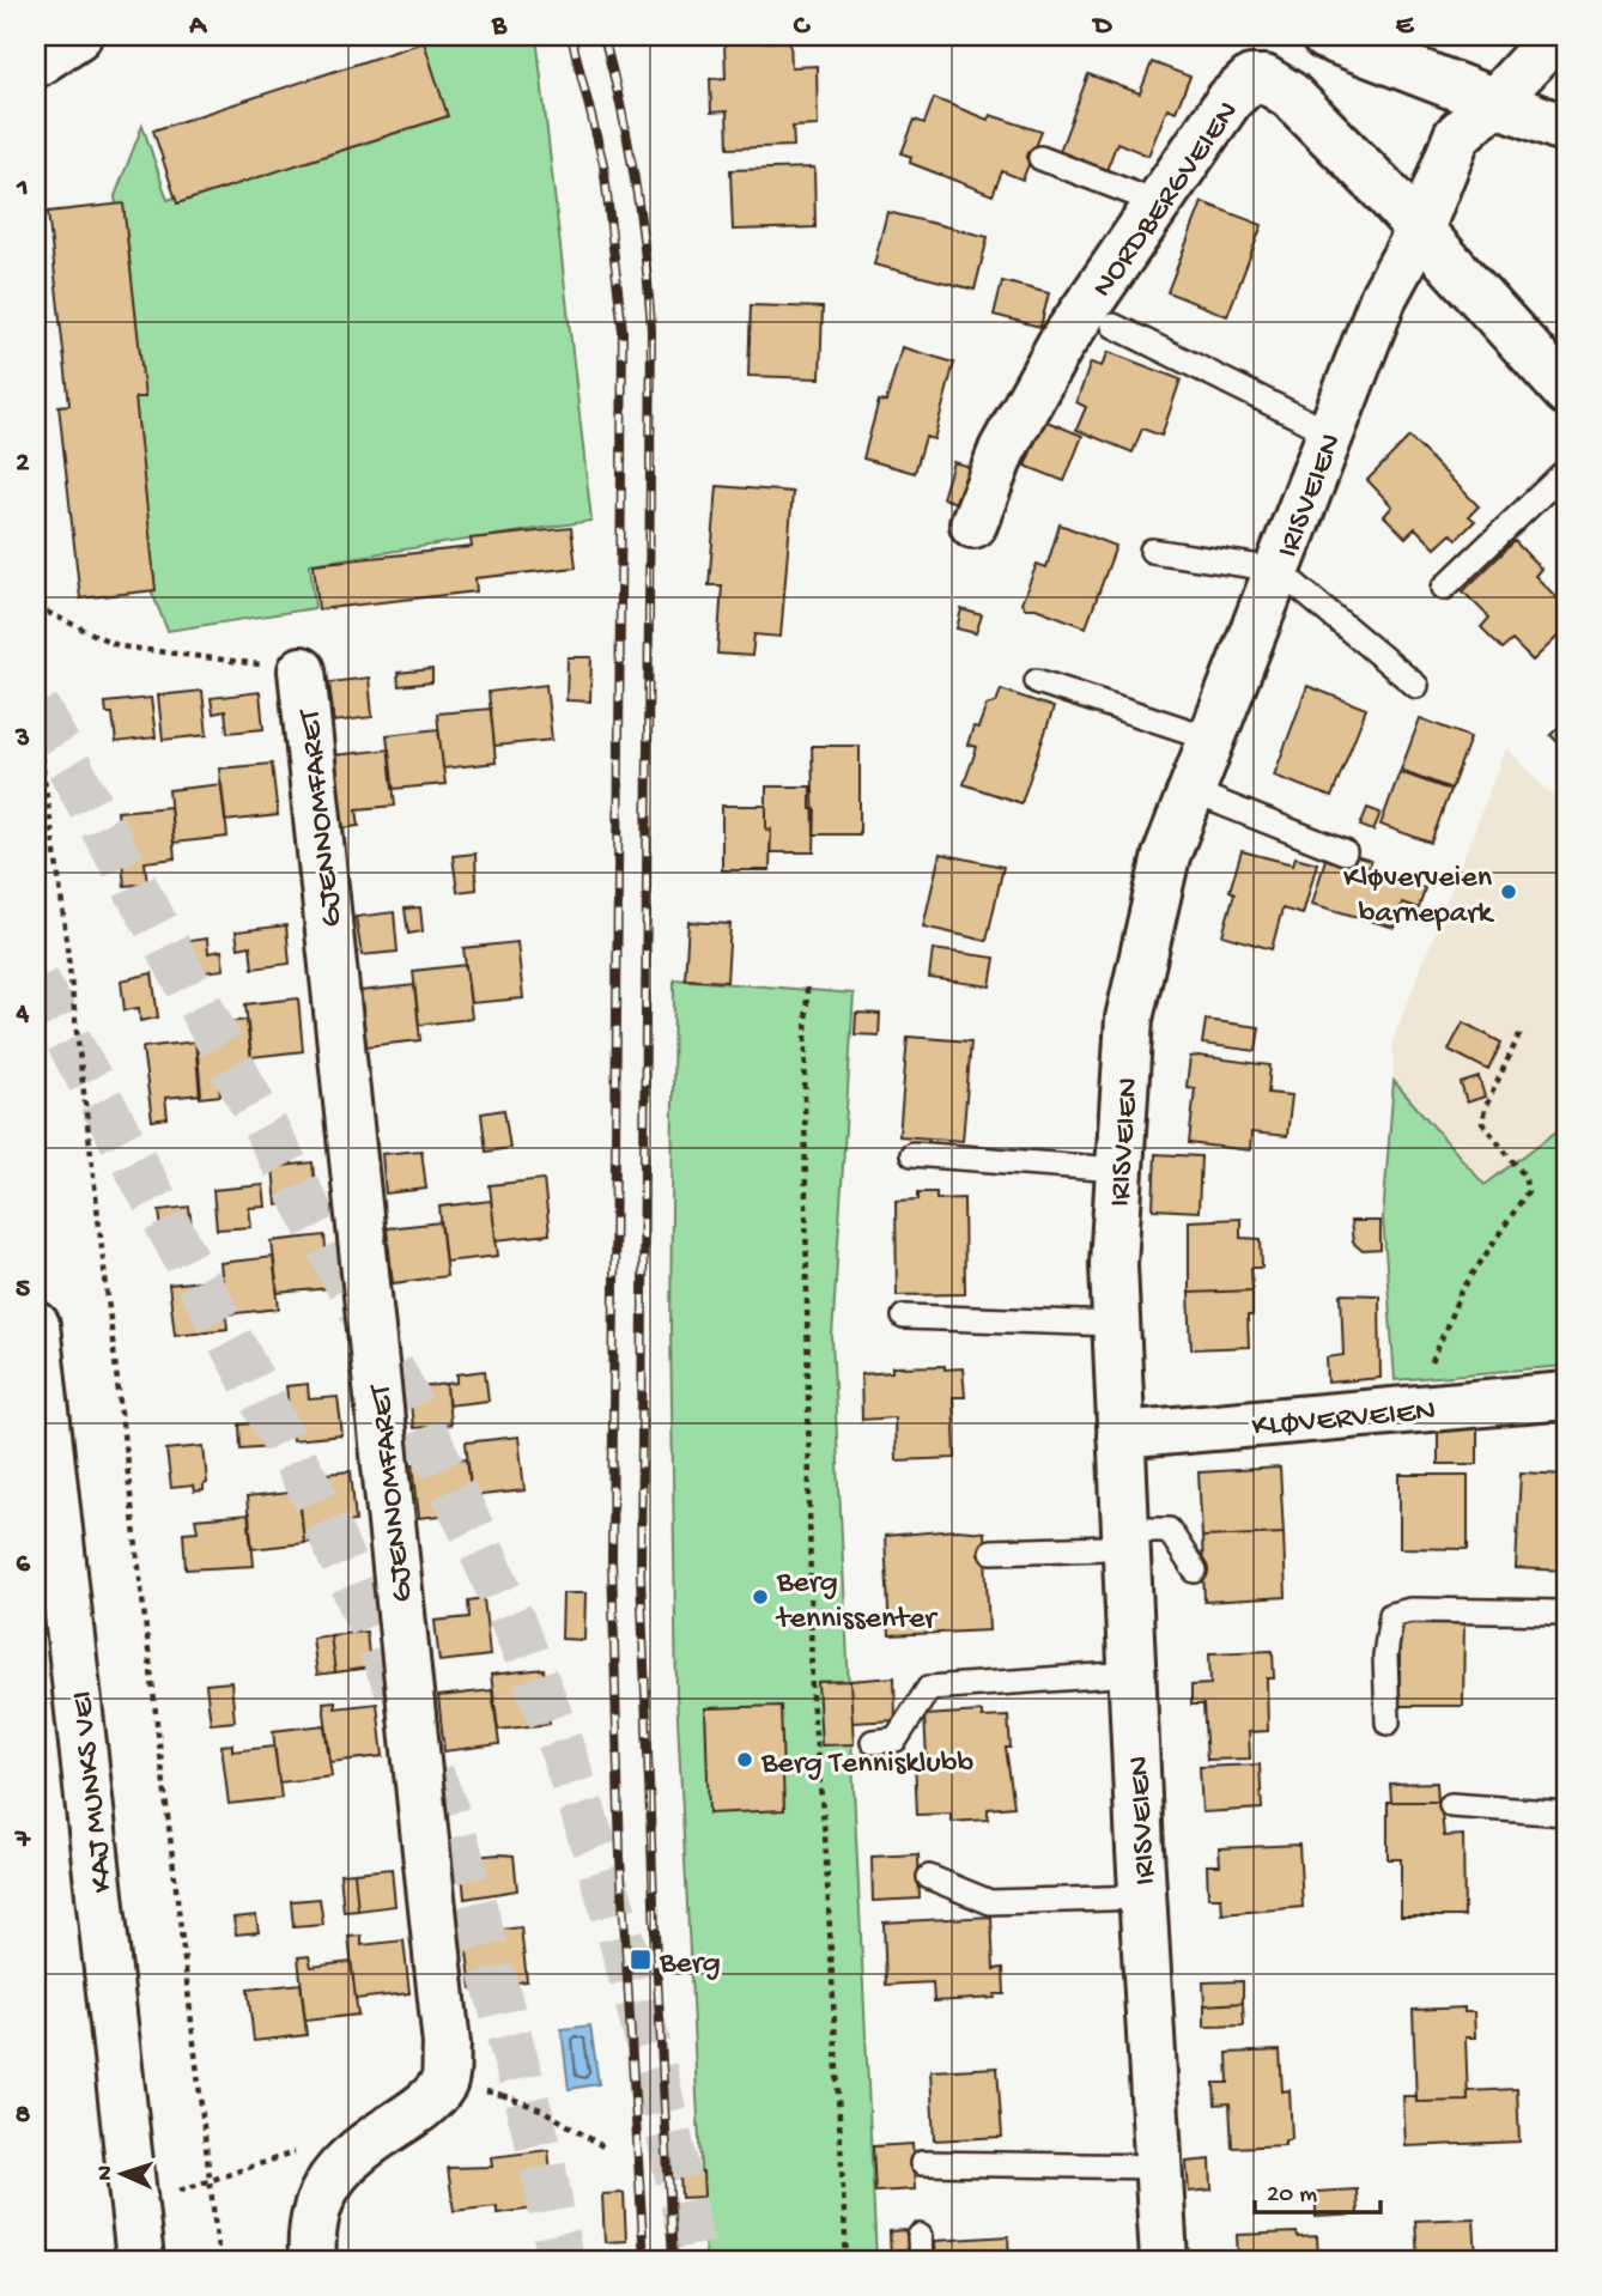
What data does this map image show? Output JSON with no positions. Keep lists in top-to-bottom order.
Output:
{
  "streets": {
    "street": [
      "NORDBERGVEIEN",
      "IRISVEIEN",
      "GJENNOMFARET",
      "KLØVERVEIEN",
      "KAJ MUNKS VEI"
    ]
  },
  "crossings": [
    ["NORDBERGVEIEN", "IRISVEIEN"],
    ["IRISVEIEN", "KLØVERVEIEN"]
  ],
  "places": {
    "other": ["Kløverveien barnepark", "Berg tennissenter", "Berg Tennisklubb"],
    "transit": ["Berg"]
  },
  "scale_bar": "20 m",
  "north": "left",
  "grid": {
    "columns": [
      "A",
      "B",
      "C",
      "D",
      "E"
    ],
    "rows": [
      "1",
      "2",
      "3",
      "4",
      "5",
      "6",
      "7",
      "8"
    ]
  }
}
